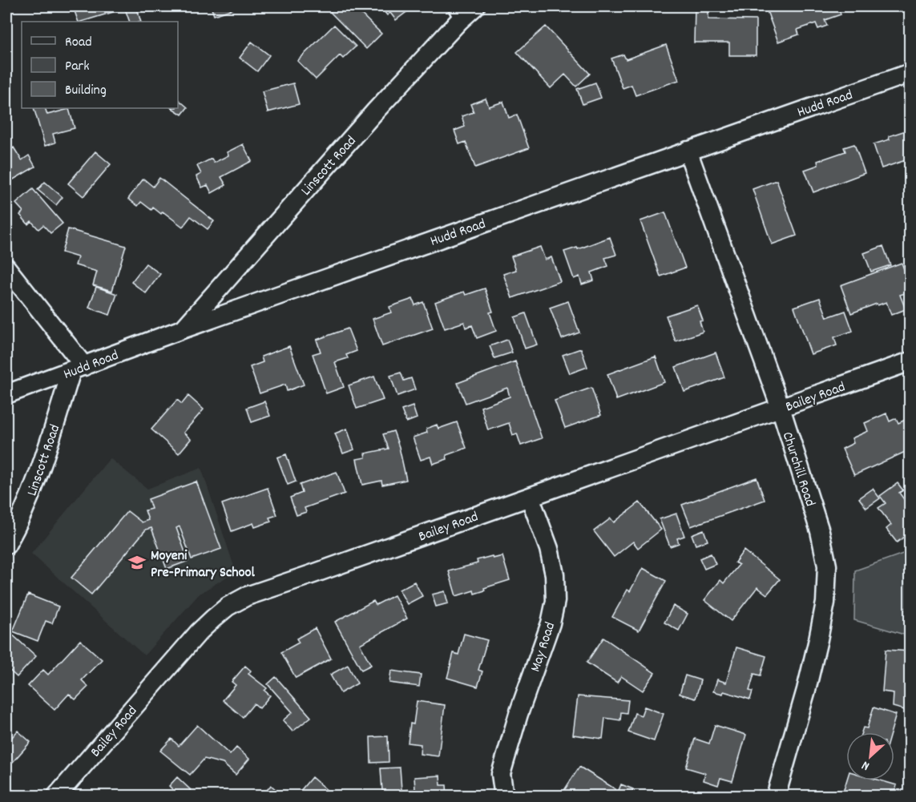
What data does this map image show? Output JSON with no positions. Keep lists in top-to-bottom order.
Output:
{
  "streets": {
    "street": [
      "Hudd Road",
      "Linscott Road",
      "Bailey Road",
      "Churchill Road",
      "May Road"
    ]
  },
  "crossings": [
    ["Hudd Road", "Linscott Road"],
    ["Hudd Road", "Churchill Road"],
    ["Bailey Road", "Churchill Road"],
    ["Bailey Road", "May Road"]
  ],
  "places": {
    "school or university": ["Moyeni Pre-Primary School"]
  },
  "legend": ["Road", "Park", "Building"],
  "north": "bottom left"
}
